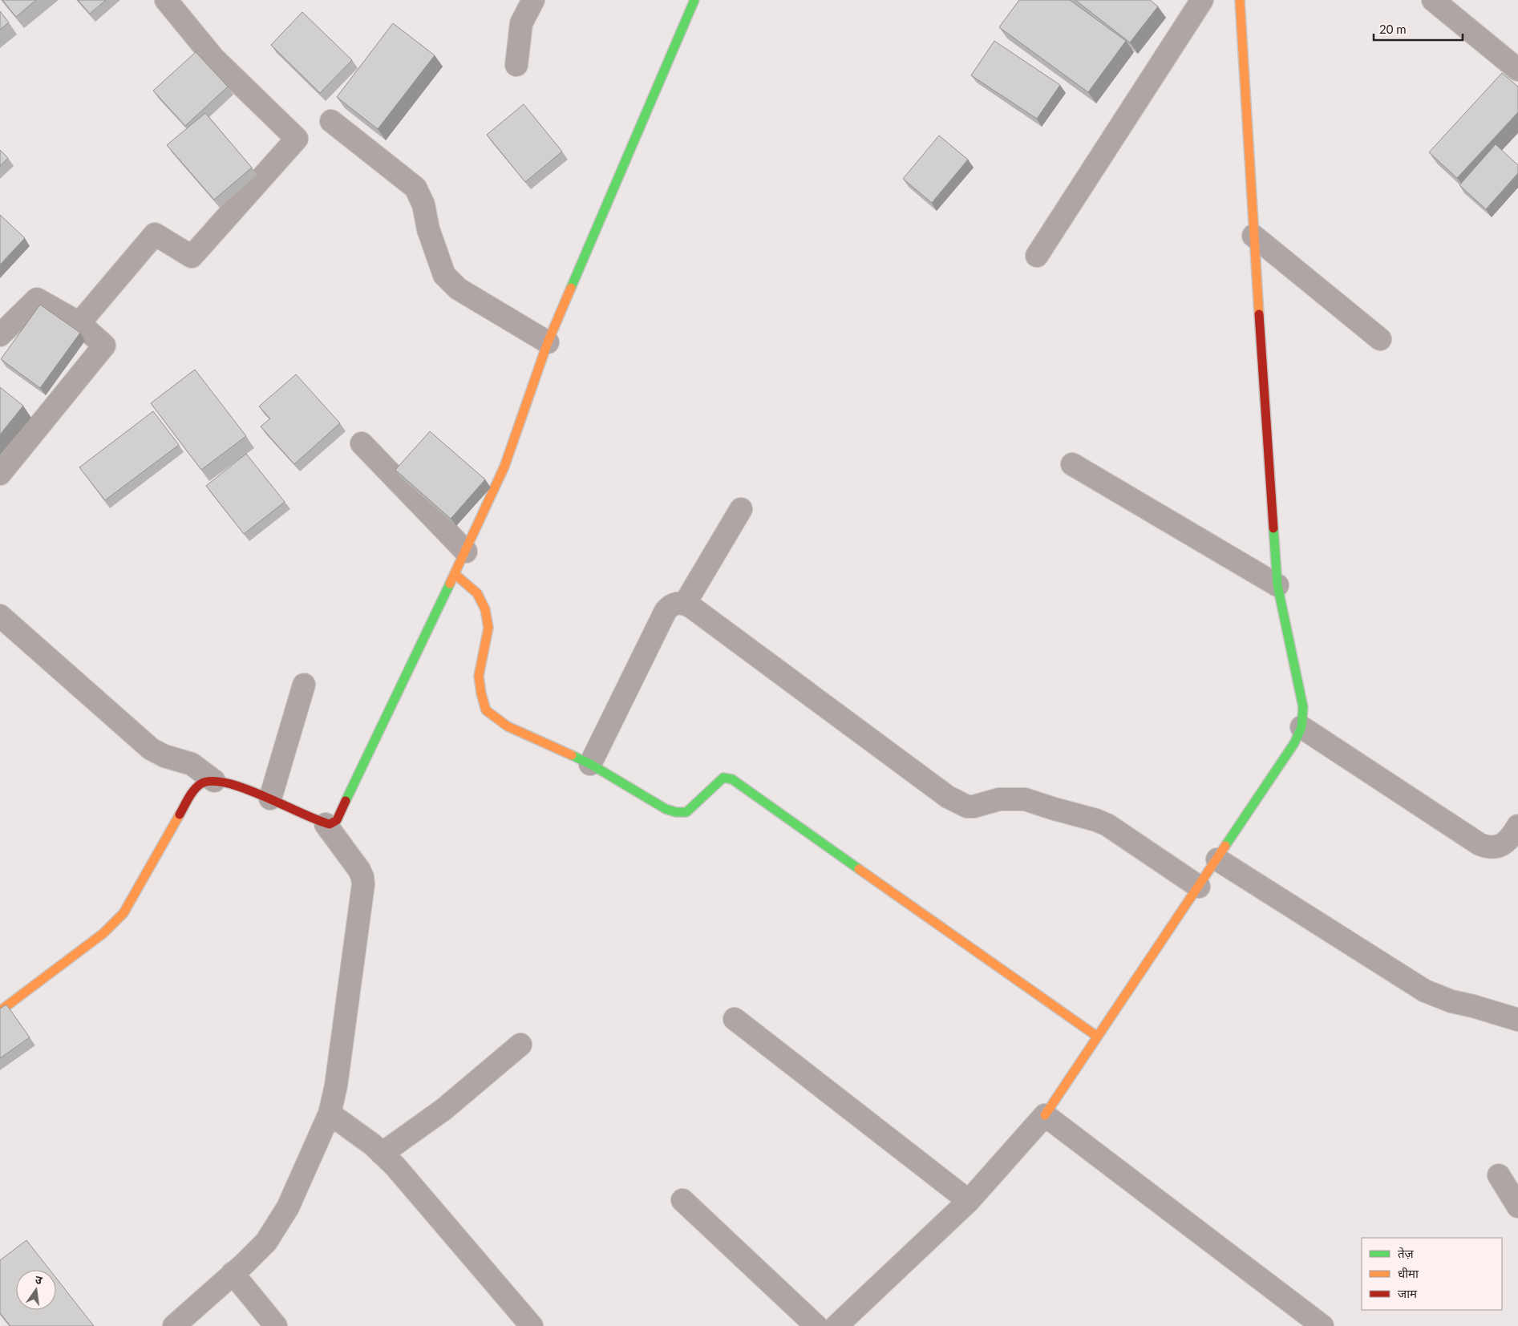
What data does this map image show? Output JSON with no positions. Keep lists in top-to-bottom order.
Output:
{
  "legend": ["तेज़", "धीमा", "जाम"],
  "scale_bar": "20 m",
  "north": "top"
}
